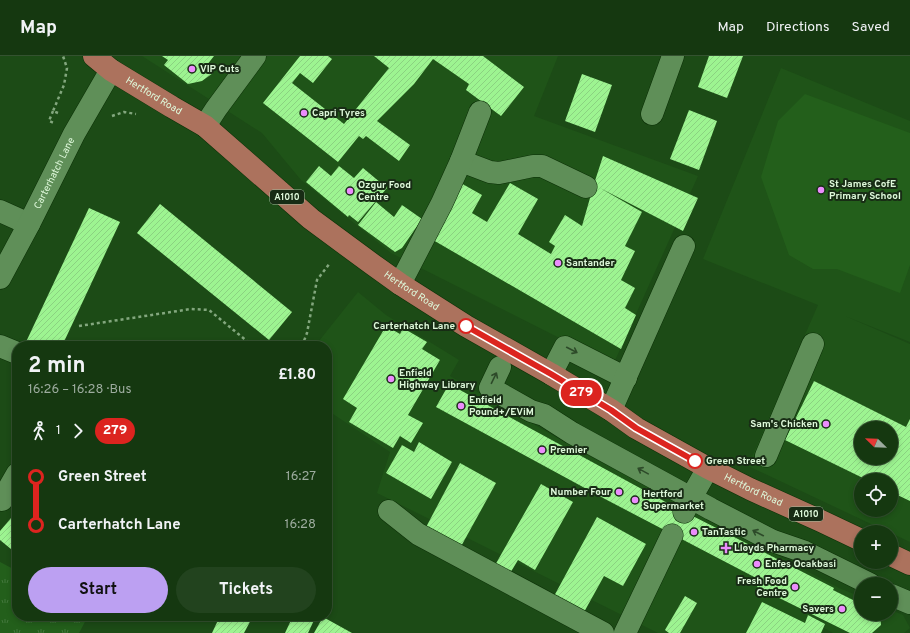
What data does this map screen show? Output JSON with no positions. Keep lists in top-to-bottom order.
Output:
{
  "streets": {
    "main road": ["Hertford Road", "A1010"],
    "street": ["Carterhatch Lane"]
  },
  "crossings": [
    ["Hertford Road", "Carterhatch Lane"]
  ],
  "places": {
    "other": [
      "VIP Cuts",
      "Capri Tyres",
      "St James CofE Primary School",
      "Ozgur Food Centre",
      "Santander",
      "Carterhatch Lane",
      "Enfield Highway Library",
      "Enfield Pound+/EViM",
      "Sam's Chicken",
      "Premier",
      "Green Street",
      "Number Four",
      "Hertford Supermarket",
      "TanTastic",
      "Enfes Ocakbasi",
      "Fresh Food Centre",
      "Savers"
    ],
    "health": ["Lloyds Pharmacy"]
  },
  "lines": ["bus line 279"],
  "north": "top left",
  "page": {
    "header": "Map",
    "nav": ["Map", "Directions", "Saved"],
    "on_map": "279",
    "heading": ["2 min", "16:26 – 16:28 · Bus", "£1.80"],
    "legs": ["1", "279"],
    "map_buttons": ["+", "−"],
    "list": [
      {
        "name": "Green Street",
        "value": "16:27"
      },
      {
        "name": "Carterhatch Lane",
        "value": "16:28"
      }
    ],
    "buttons": ["Start", "Tickets"]
  }
}
